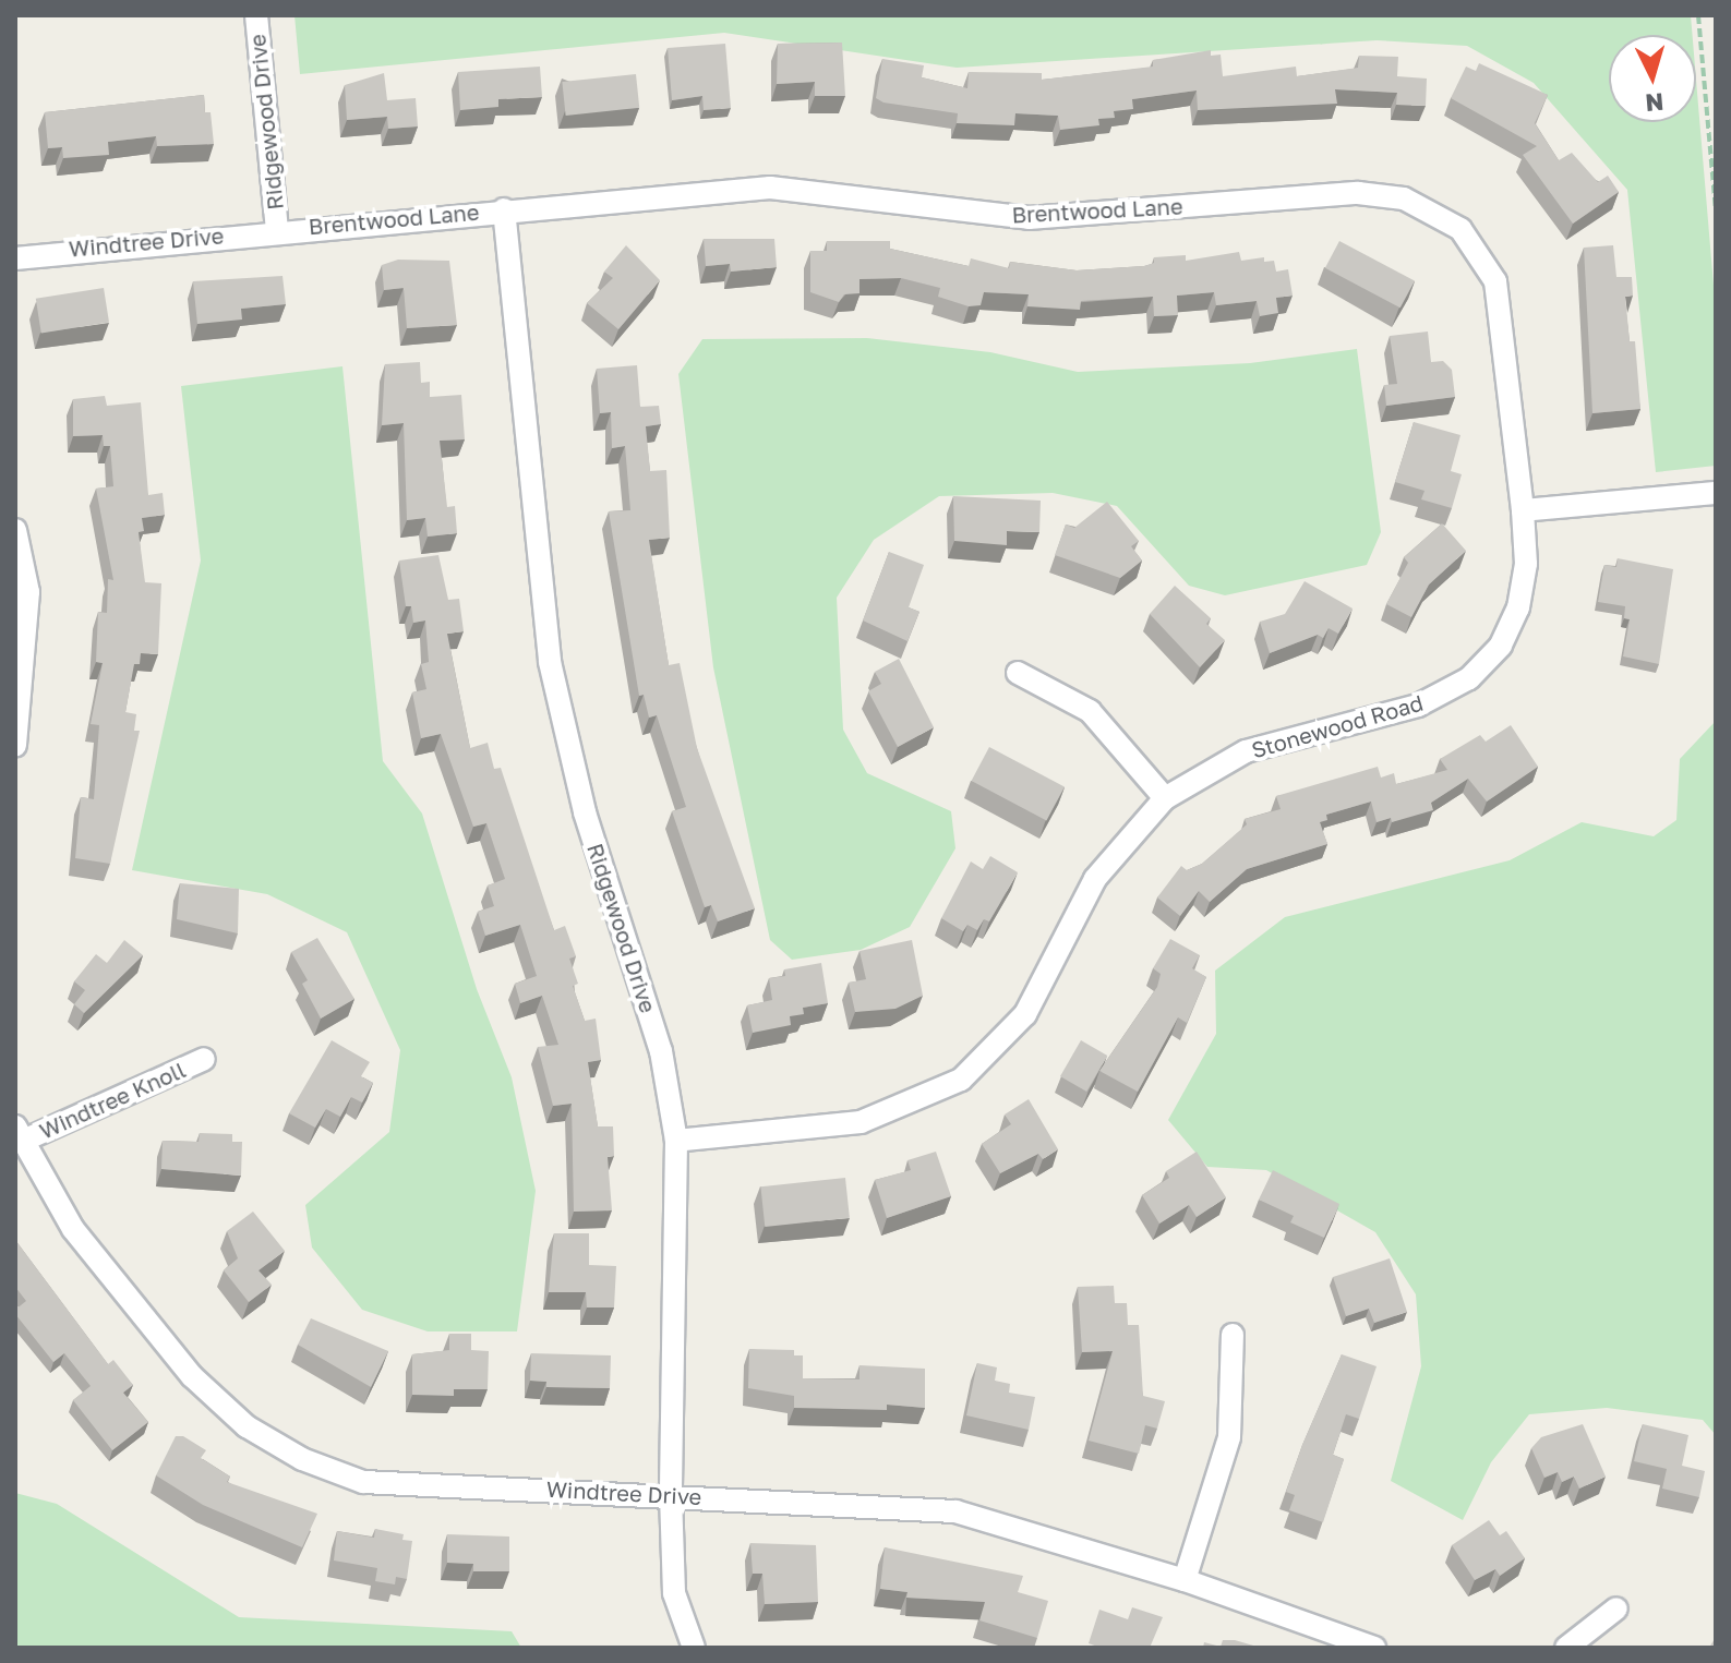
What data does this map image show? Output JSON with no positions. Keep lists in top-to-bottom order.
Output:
{
  "streets": {
    "street": [
      "Ridgewood Drive",
      "Brentwood Lane",
      "Windtree Drive",
      "Stonewood Road",
      "Windtree Knoll"
    ]
  },
  "crossings": [
    ["Ridgewood Drive", "Brentwood Lane"],
    ["Ridgewood Drive", "Windtree Drive"],
    ["Ridgewood Drive", "Stonewood Road"],
    ["Brentwood Lane", "Windtree Drive"],
    ["Brentwood Lane", "Stonewood Road"],
    ["Windtree Drive", "Windtree Knoll"]
  ],
  "north": "bottom"
}
